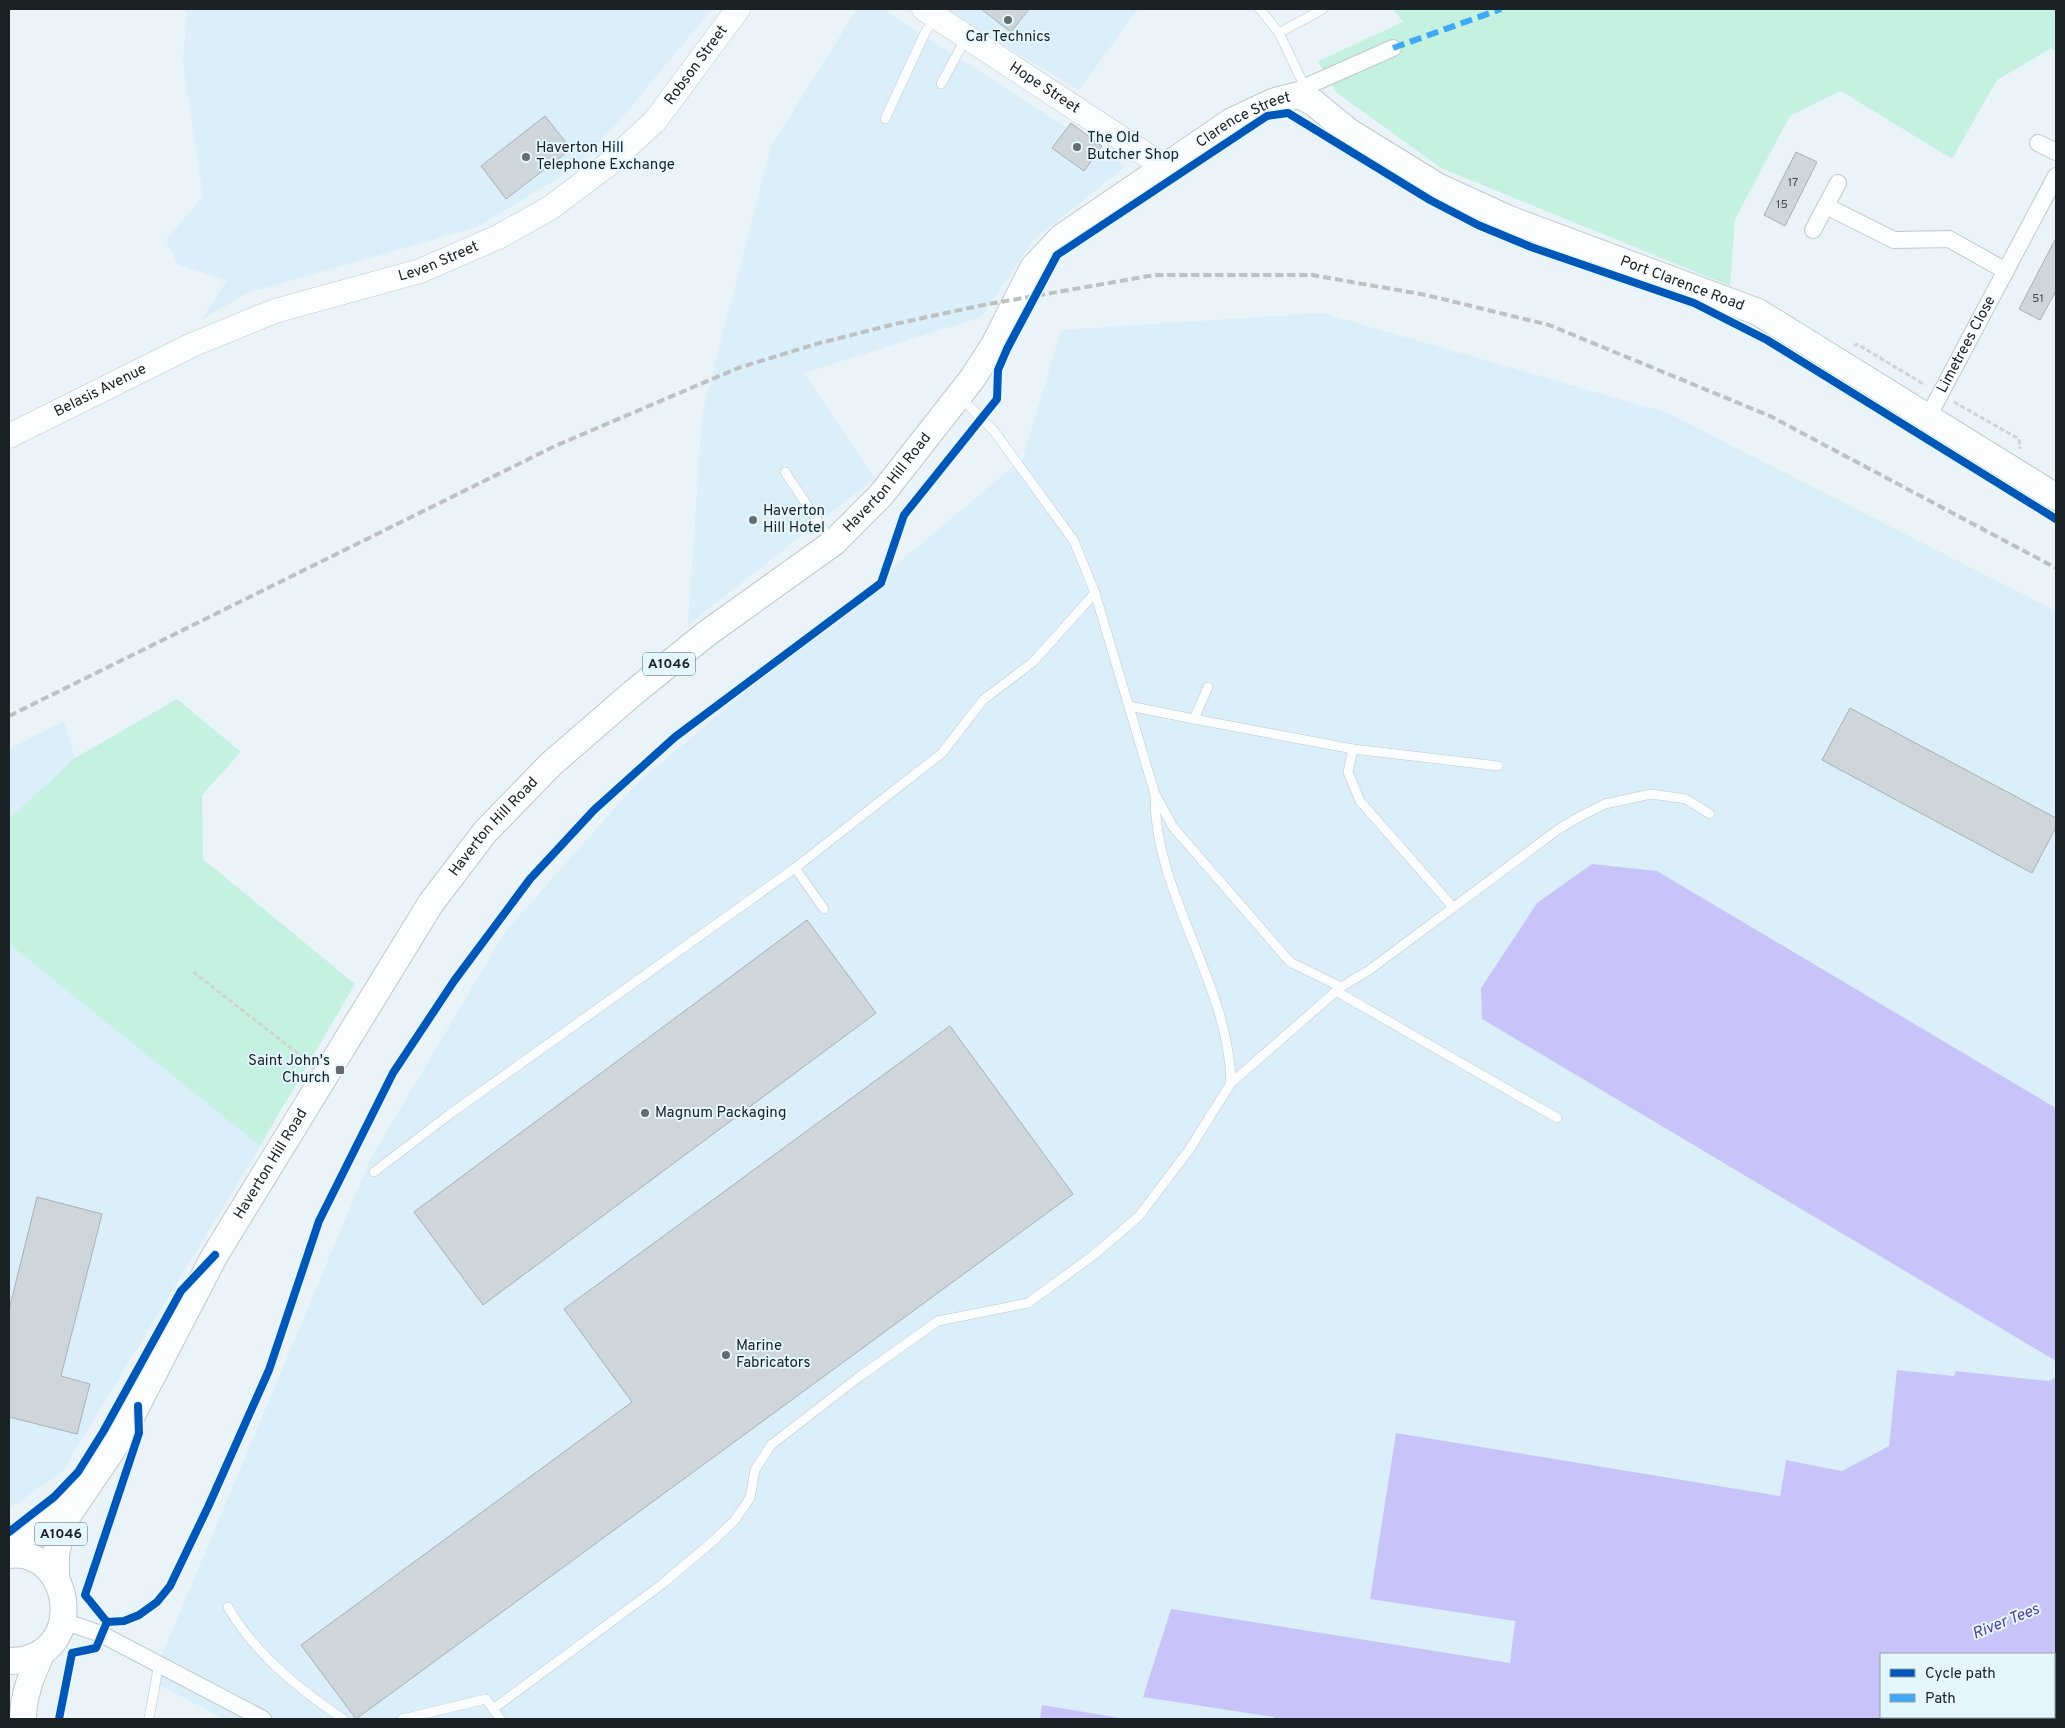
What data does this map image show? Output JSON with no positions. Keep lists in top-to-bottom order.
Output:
{
  "streets": {
    "main road": [
      "Robson Street",
      "Hope Street",
      "Clarence Street",
      "Leven Street",
      "Port Clarence Road",
      "Belasis Avenue",
      "Haverton Hill Road",
      "A1046"
    ],
    "street": ["Limetrees Close"]
  },
  "crossings": [
    ["Robson Street", "Leven Street"],
    ["Hope Street", "Clarence Street"],
    ["Clarence Street", "Port Clarence Road"],
    ["Clarence Street", "Haverton Hill Road"],
    ["Leven Street", "Belasis Avenue"],
    ["Port Clarence Road", "Limetrees Close"],
    ["Haverton Hill Road", "A1046"]
  ],
  "water": ["River Tees"],
  "places": {
    "other": [
      "Car Technics",
      "The Old Butcher Shop",
      "Haverton Hill Telephone Exchange",
      "Haverton Hill Hotel",
      "Magnum Packaging",
      "Marine Fabricators"
    ],
    "transit": ["Saint John's Church"]
  },
  "house_numbers": ["17", "15", "51"],
  "legend": ["Cycle path", "Path"]
}
